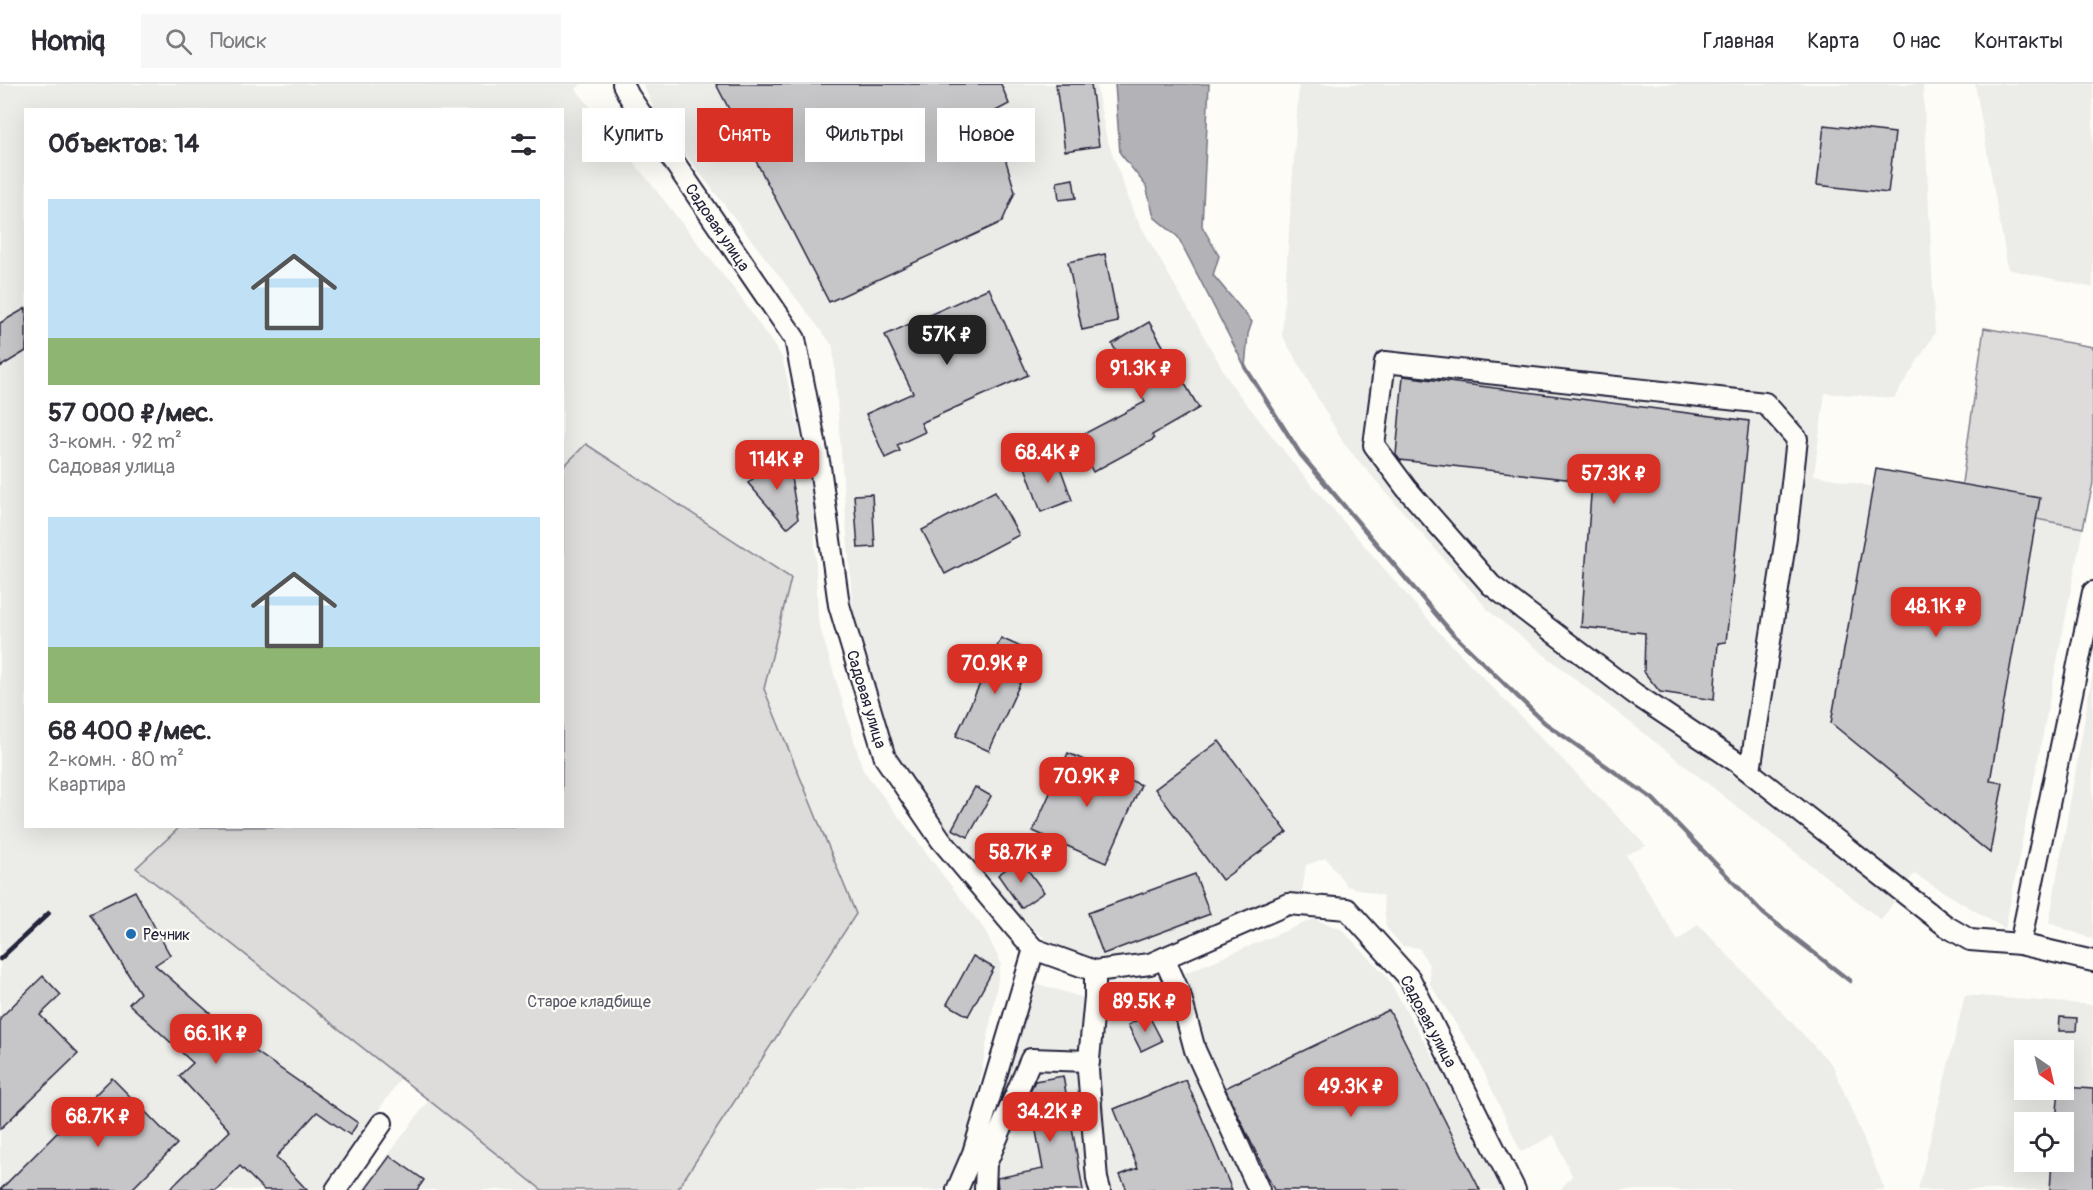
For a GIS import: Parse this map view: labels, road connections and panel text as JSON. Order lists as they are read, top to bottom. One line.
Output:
{"streets":{"street":["Садовая улица"]},"parks":["Старое кладбище"],"places":["Речник"],"north":"bottom right","page":{"header":"Homiq","search":"Поиск","nav":["Главная","Карта","О нас","Контакты"],"chip":["Купить","Снять","Фильтры","Новое"],"heading":"Объектов: 14","list":[{"name":"57 000 ₽/мес.","note":"3-комн. · 92 m² · Садовая улица"},{"name":"68 400 ₽/мес.","note":"2-комн. · 80 m² · Квартира"}],"price":["57K ₽","91.3K ₽","68.4K ₽","114K ₽","57.3K ₽","48.1K ₽","70.9K ₽","70.9K ₽","58.7K ₽","89.5K ₽","66.1K ₽","49.3K ₽","34.2K ₽","68.7K ₽"]}}
